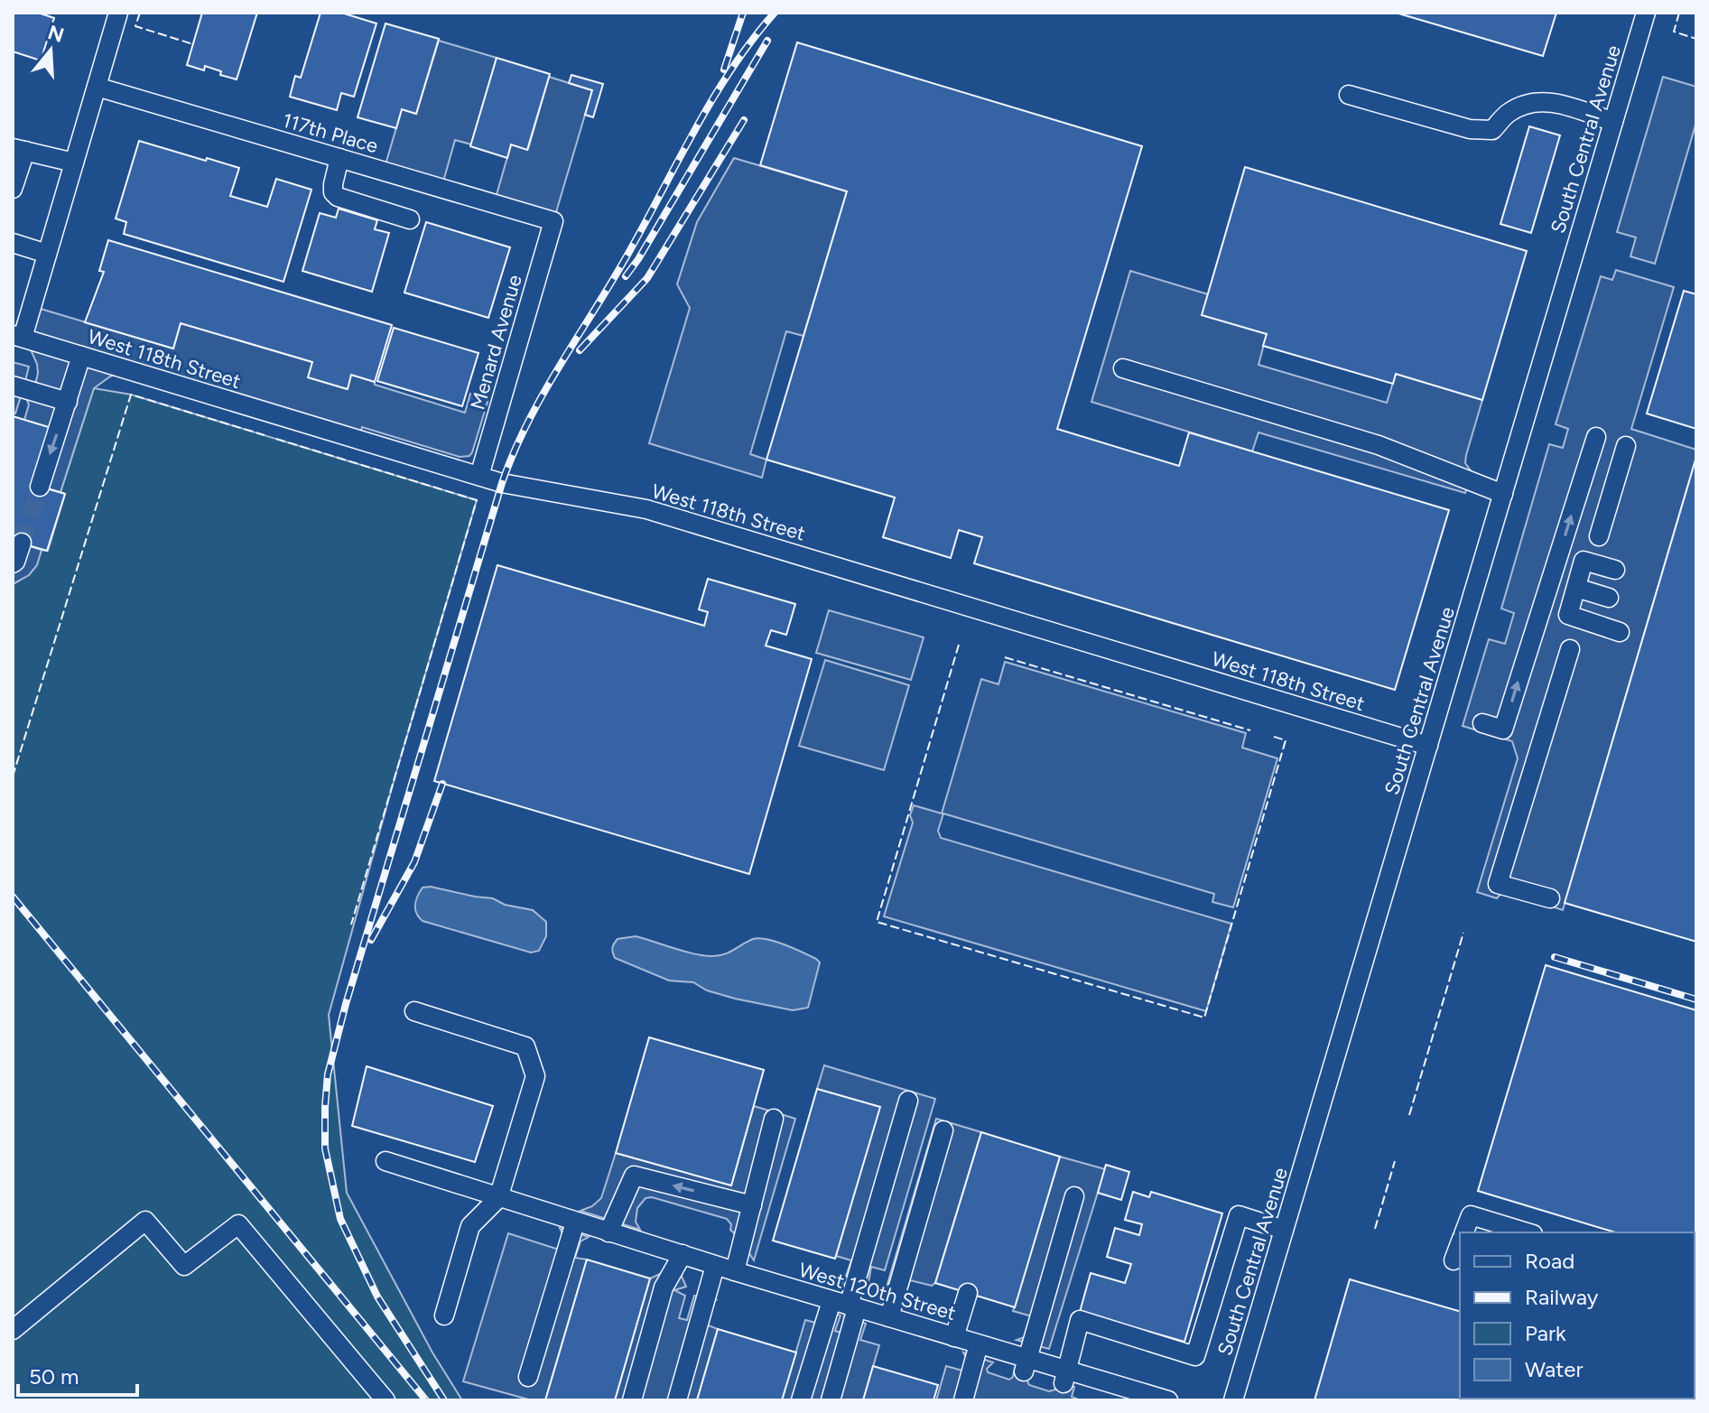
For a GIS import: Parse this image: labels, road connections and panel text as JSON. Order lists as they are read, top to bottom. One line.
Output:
{"streets":{"street":["117th Place","South Central Avenue","Menard Avenue","West 118th Street","West 120th Street"]},"crossings":[["117th Place","Menard Avenue"],["South Central Avenue","West 118th Street"],["Menard Avenue","West 118th Street"]],"legend":["Road","Railway","Park","Water"],"scale_bar":"50 m","north":"top"}
